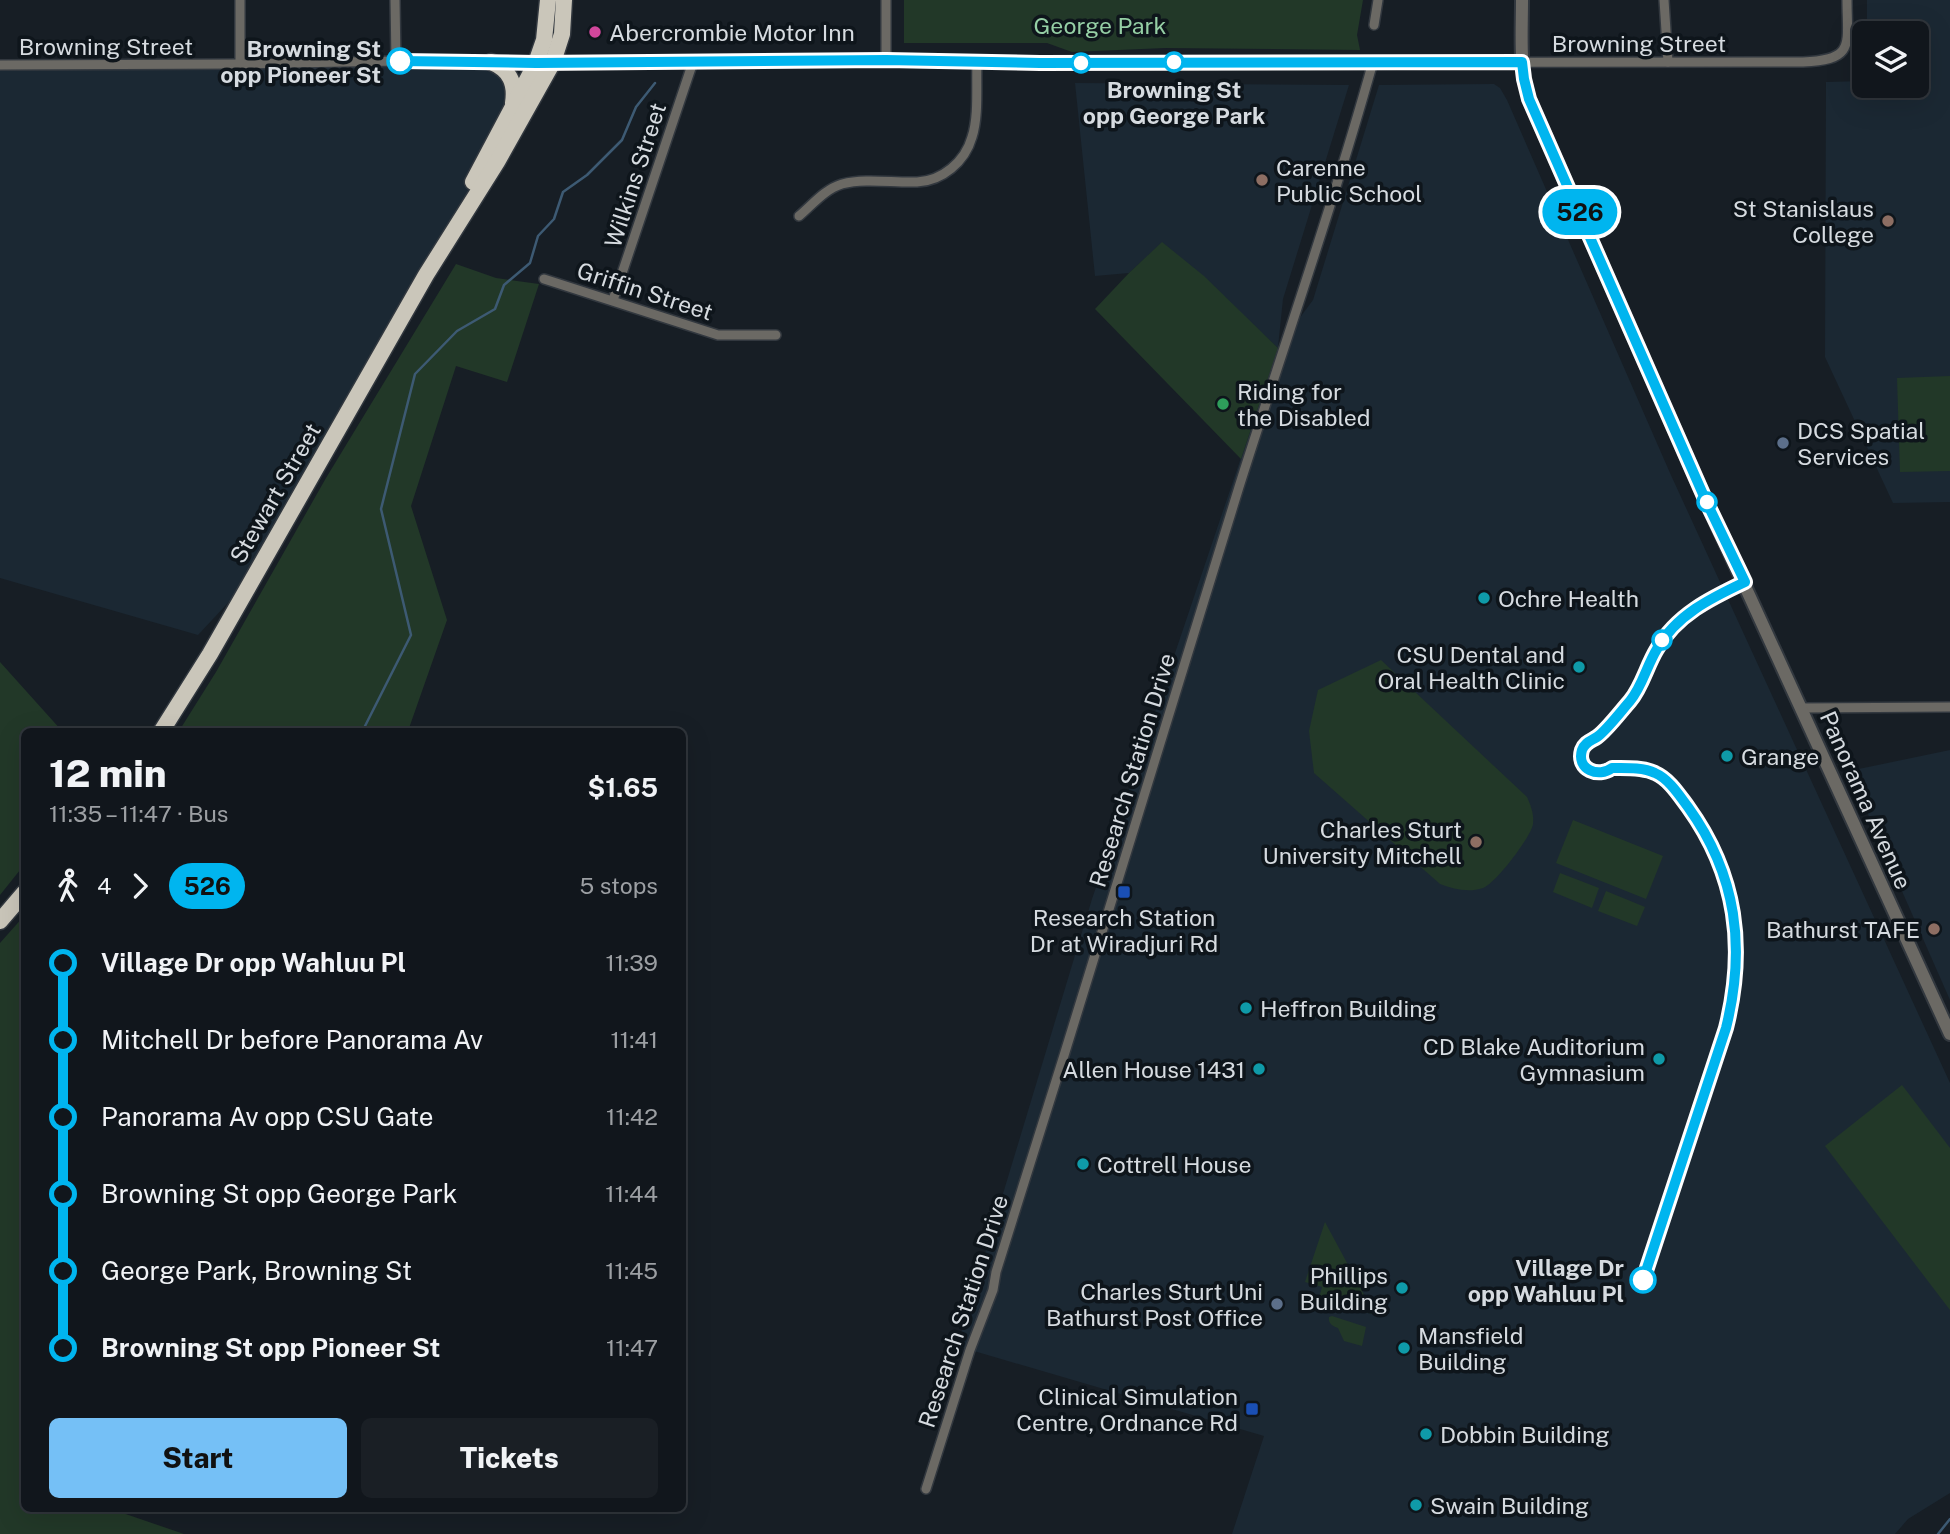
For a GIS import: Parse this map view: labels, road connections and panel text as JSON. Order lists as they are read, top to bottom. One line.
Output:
{"streets":{"highway":["Stewart Street"],"street":["Browning Street","Wilkins Street","Griffin Street","Research Station Drive","Panorama Avenue"]},"crossings":[["Browning Street","Wilkins Street"],["Browning Street","Stewart Street"],["Browning Street","Research Station Drive"],["Browning Street","Panorama Avenue"],["Wilkins Street","Griffin Street"]],"parks":["George Park"],"places":{"other":["Abercrombie Motor Inn","Browning St opp Pioneer St","Browning St opp George Park","Carenne Public School","St Stanislaus College","Riding for the Disabled","DCS Spatial Services","Ochre Health","CSU Dental and Oral Health Clinic","Grange","Charles Sturt University Mitchell","Bathurst TAFE","Heffron Building","CD Blake Auditorium Gymnasium","Allen House 1431","Cottrell House","Village Dr opp Wahluu Pl","Phillips Building","Charles Sturt Uni Bathurst Post Office","Mansfield Building","Dobbin Building","Swain Building"],"transit":["Research Station Dr at Wiradjuri Rd","Clinical Simulation Centre, Ordnance Rd"]},"lines":["bus line 526"],"page":{"on_map":"526","heading":["12 min","11:35 – 11:47 · Bus","$1.65"],"legs":["4","526","5 stops"],"list":[{"name":"Village Dr opp Wahluu Pl","value":"11:39"},{"name":"Mitchell Dr before Panorama Av","value":"11:41"},{"name":"Panorama Av opp CSU Gate","value":"11:42"},{"name":"Browning St opp George Park","value":"11:44"},{"name":"George Park, Browning St","value":"11:45"},{"name":"Browning St opp Pioneer St","value":"11:47"}],"buttons":["Start","Tickets"]}}
